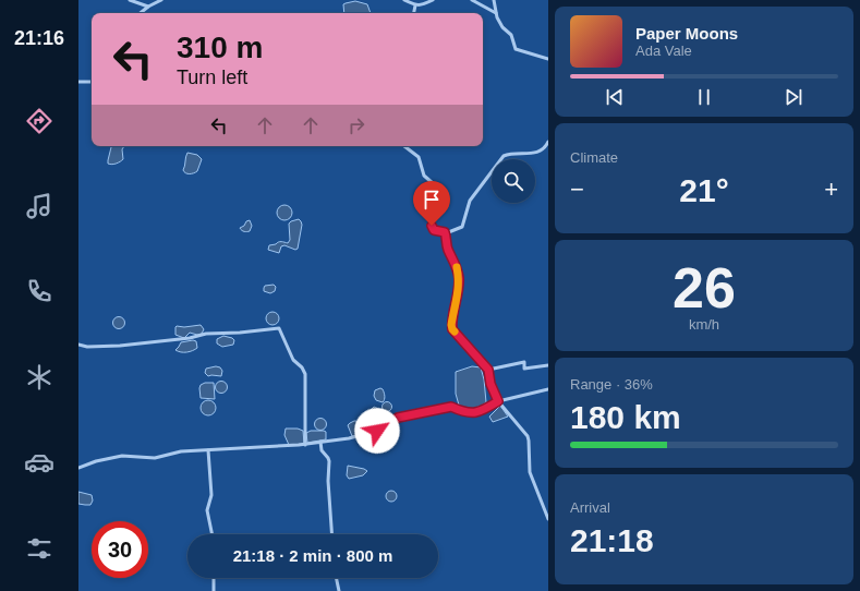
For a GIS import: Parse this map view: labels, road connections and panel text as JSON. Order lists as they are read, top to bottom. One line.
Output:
{"page":{"tabs":"21:16","turn":["310 m","Turn left"],"song":["Paper Moons","Ada Vale"],"tile":["Climate",["26","km/h"],["Range · 36%","180 km"],["Arrival","21:18"]],"heat":["−","21°","+"],"limit":"30","trip":"21:18 · 2 min · 800 m"}}
